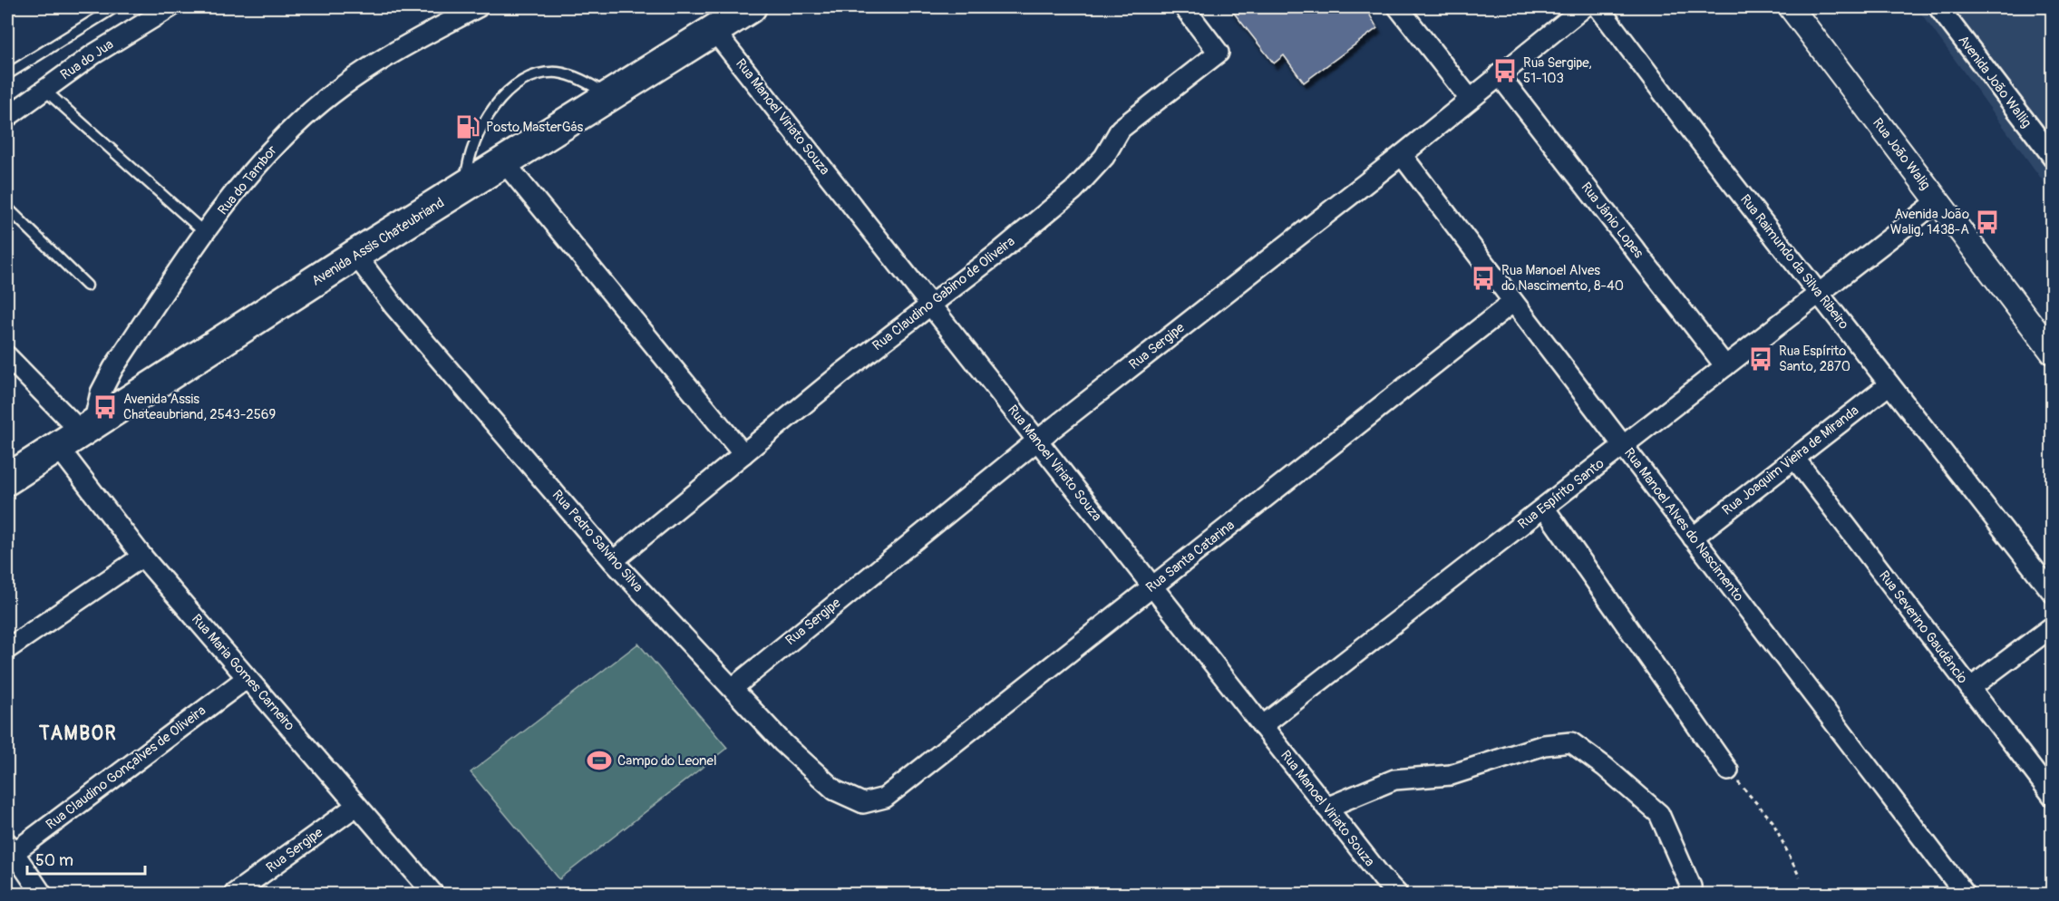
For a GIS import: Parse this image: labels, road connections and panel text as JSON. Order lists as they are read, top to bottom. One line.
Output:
{"streets":{"main road":["Avenida Assis Chateubriand"],"street":["Rua do Jua","Avenida João Wallig","Rua Manoel Viriato Souza","Rua João Walig","Rua do Tambor","Rua Jânio Lopes","Rua Raimundo da Silva Ribeiro","Rua Claudino Gabino de Oliveira","Rua Sergipe","Rua Joaquim Vieira de Miranda","Rua Espírito Santo","Rua Manoel Alves do Nascimento","Rua Pedro Salvino Silva","Rua Santa Catarina","Rua Severino Gaudêncio","Rua Maria Gomes Carneiro","Rua Claudino Gonçalves de Oliveira"]},"crossings":[["Rua Manoel Viriato Souza","Avenida Assis Chateubriand"],["Rua Manoel Viriato Souza","Rua Claudino Gabino de Oliveira"],["Rua Manoel Viriato Souza","Rua Sergipe"],["Rua Manoel Viriato Souza","Rua Espírito Santo"],["Rua Manoel Viriato Souza","Rua Santa Catarina"],["Rua João Walig","Rua Espírito Santo"],["Rua do Tambor","Avenida Assis Chateubriand"],["Rua do Tambor","Rua Maria Gomes Carneiro"],["Rua Jânio Lopes","Rua Sergipe"],["Rua Jânio Lopes","Rua Espírito Santo"],["Avenida Assis Chateubriand","Rua Pedro Salvino Silva"],["Avenida Assis Chateubriand","Rua Maria Gomes Carneiro"],["Rua Raimundo da Silva Ribeiro","Rua Joaquim Vieira de Miranda"],["Rua Raimundo da Silva Ribeiro","Rua Espírito Santo"],["Rua Claudino Gabino de Oliveira","Rua Pedro Salvino Silva"],["Rua Sergipe","Rua Manoel Alves do Nascimento"],["Rua Sergipe","Rua Pedro Salvino Silva"],["Rua Sergipe","Rua Maria Gomes Carneiro"],["Rua Joaquim Vieira de Miranda","Rua Manoel Alves do Nascimento"],["Rua Joaquim Vieira de Miranda","Rua Severino Gaudêncio"],["Rua Espírito Santo","Rua Manoel Alves do Nascimento"],["Rua Manoel Alves do Nascimento","Rua Santa Catarina"],["Rua Pedro Salvino Silva","Rua Santa Catarina"],["Rua Maria Gomes Carneiro","Rua Claudino Gonçalves de Oliveira"]],"districts":["TAMBOR"],"places":{"bus stop":["Rua Sergipe, 51-103","Avenida João Walig, 1438-A","Rua Manoel Alves do Nascimento, 8-40","Rua Espírito Santo, 2870","Avenida Assis Chateaubriand, 2543-2569"],"fuel station":["Posto MasterGás"],"sports":["Campo do Leonel"]},"scale_bar":"50 m"}
